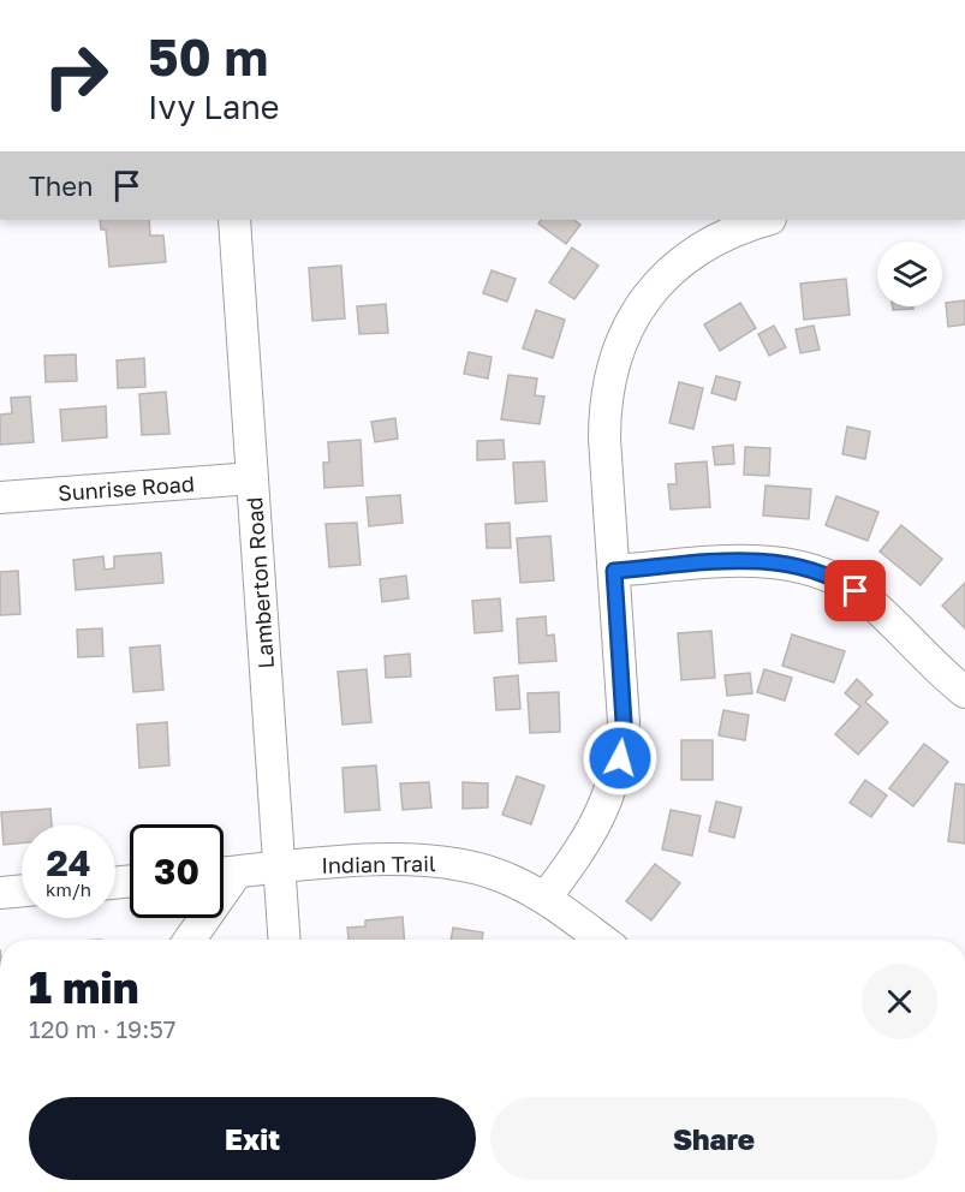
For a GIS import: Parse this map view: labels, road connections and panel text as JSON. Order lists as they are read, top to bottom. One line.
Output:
{"streets":{"street":["Sunrise Road","Lamberton Road","Indian Trail"]},"crossings":[["Sunrise Road","Lamberton Road"],["Lamberton Road","Indian Trail"]],"page":{"turn":["50 m","Ivy Lane"],"then":"Then","speed":"24 km/h","limit":"30","heading":["1 min","120 m · 19:57"],"buttons":["Exit","Share"]}}
